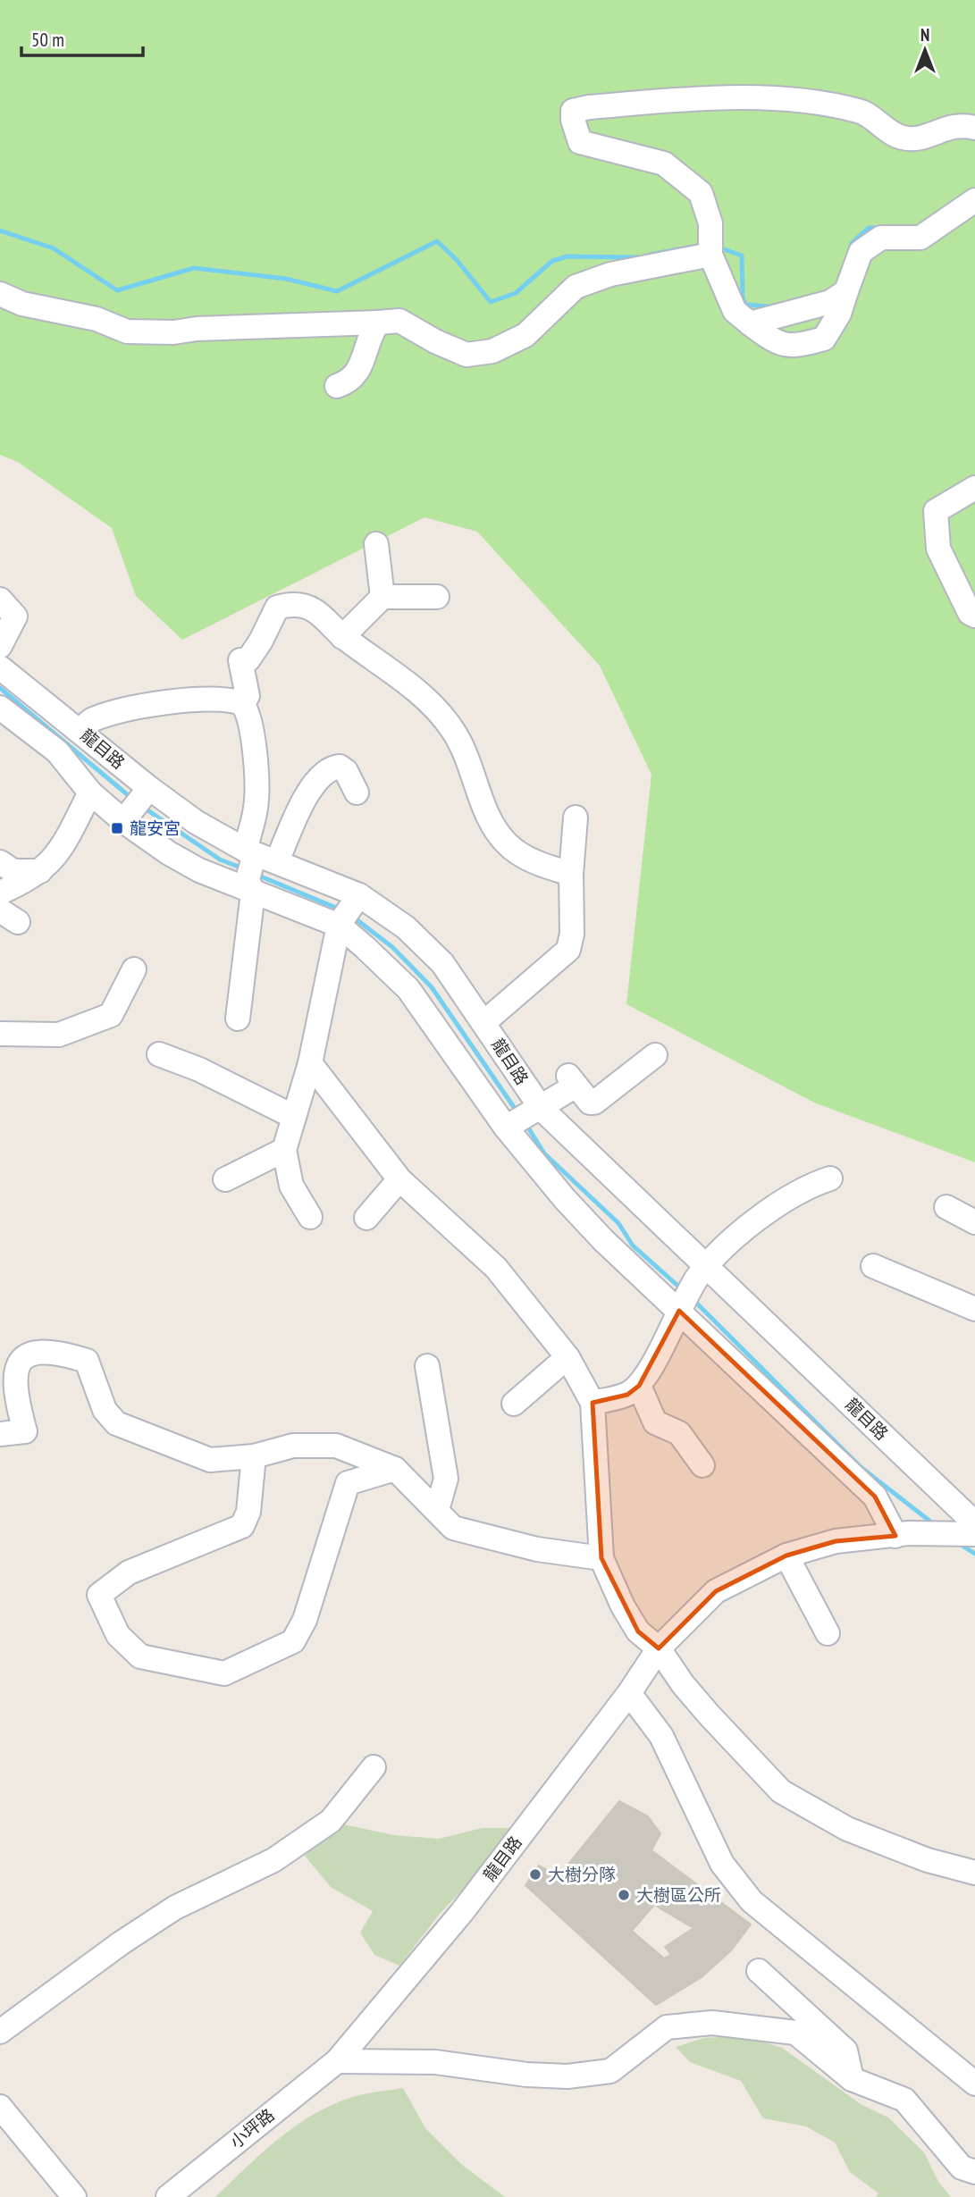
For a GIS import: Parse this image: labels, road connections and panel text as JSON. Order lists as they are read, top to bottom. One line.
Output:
{"streets":{"street":["龍目路","小坪路"]},"crossings":[["龍目路","小坪路"]],"places":{"transit":["龍安宮"],"other":["大樹分隊","大樹區公所"]},"scale_bar":"50 m","north":"top"}
